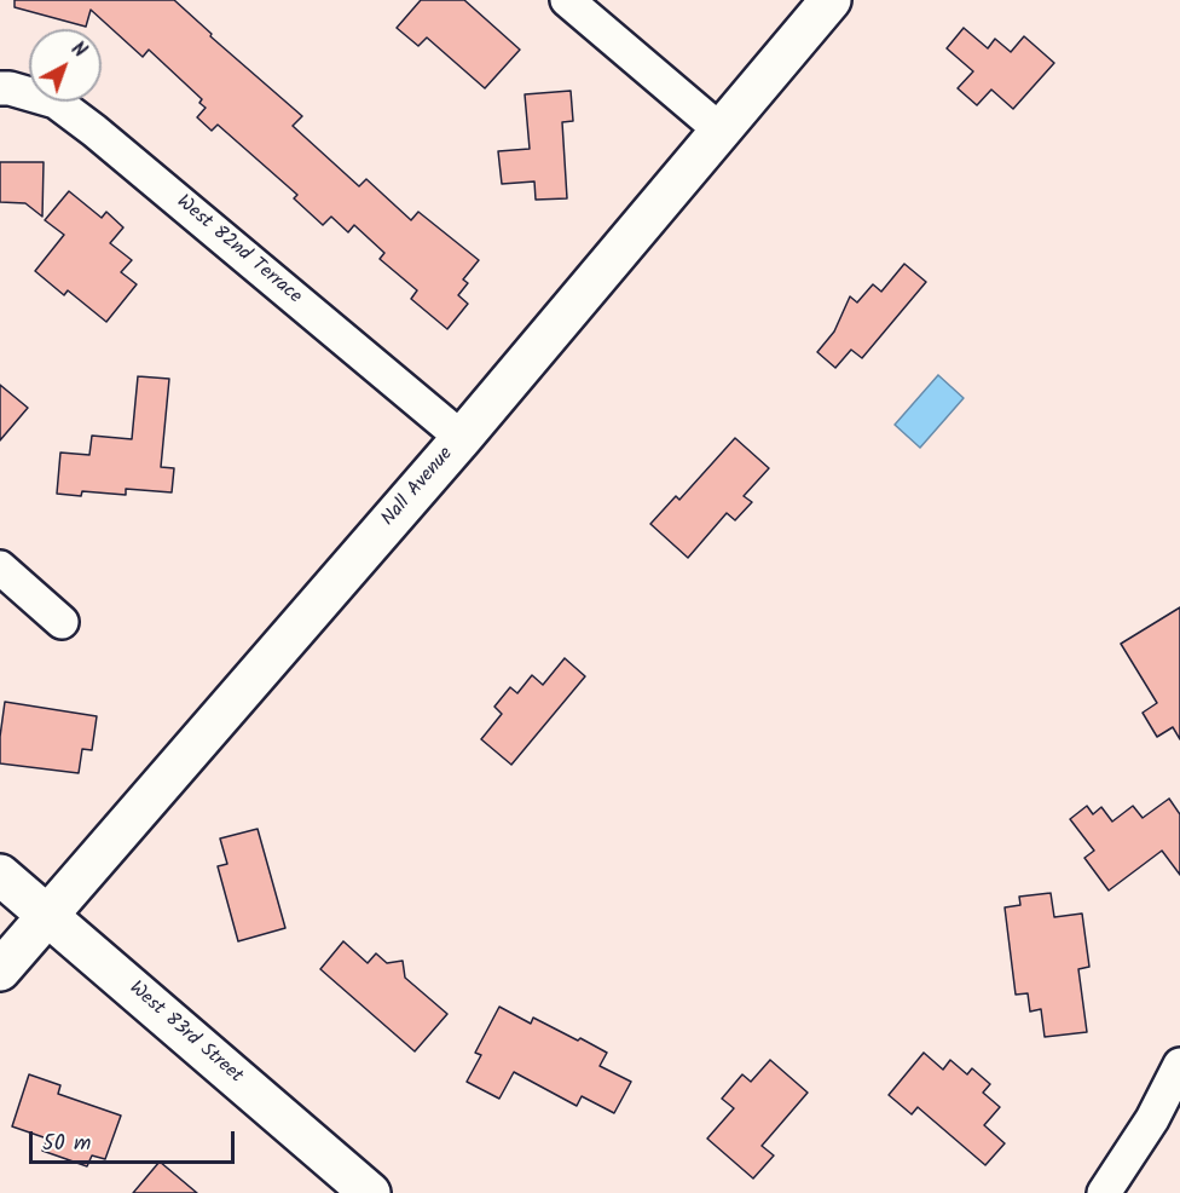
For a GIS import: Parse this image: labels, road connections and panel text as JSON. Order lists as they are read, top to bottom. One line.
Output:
{"streets":{"main road":["Nall Avenue","West 83rd Street"],"street":["West 82nd Terrace"]},"crossings":[["West 82nd Terrace","Nall Avenue"],["Nall Avenue","West 83rd Street"]],"scale_bar":"50 m","north":"top right"}
